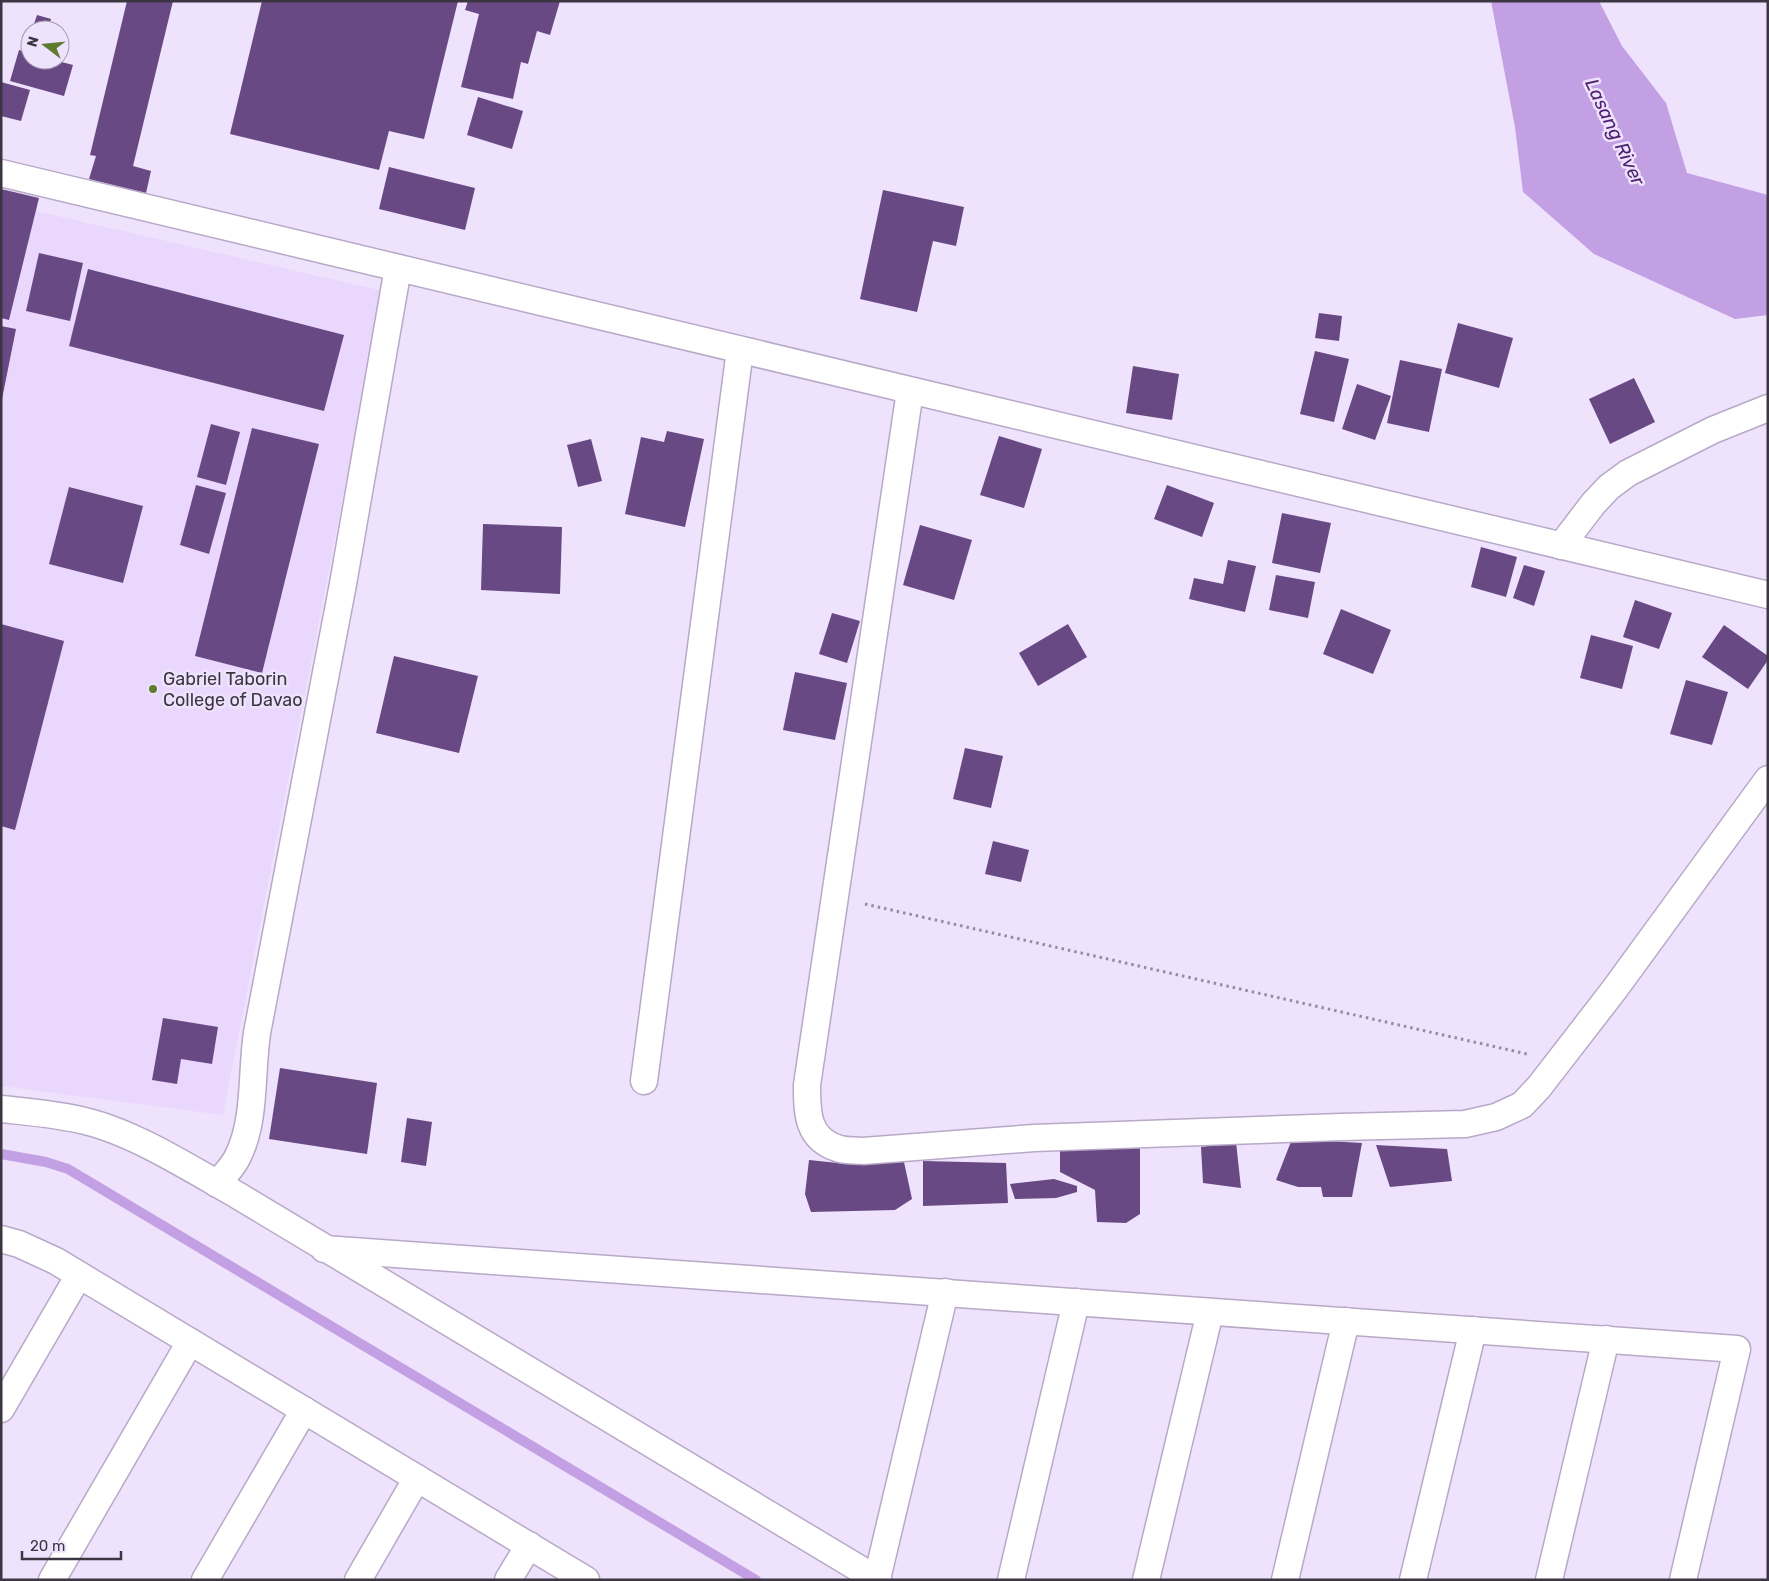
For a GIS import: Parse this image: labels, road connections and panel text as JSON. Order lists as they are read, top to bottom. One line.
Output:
{"water":["Lasang River"],"places":["Gabriel Taborin College of Davao"],"scale_bar":"20 m","north":"left"}
